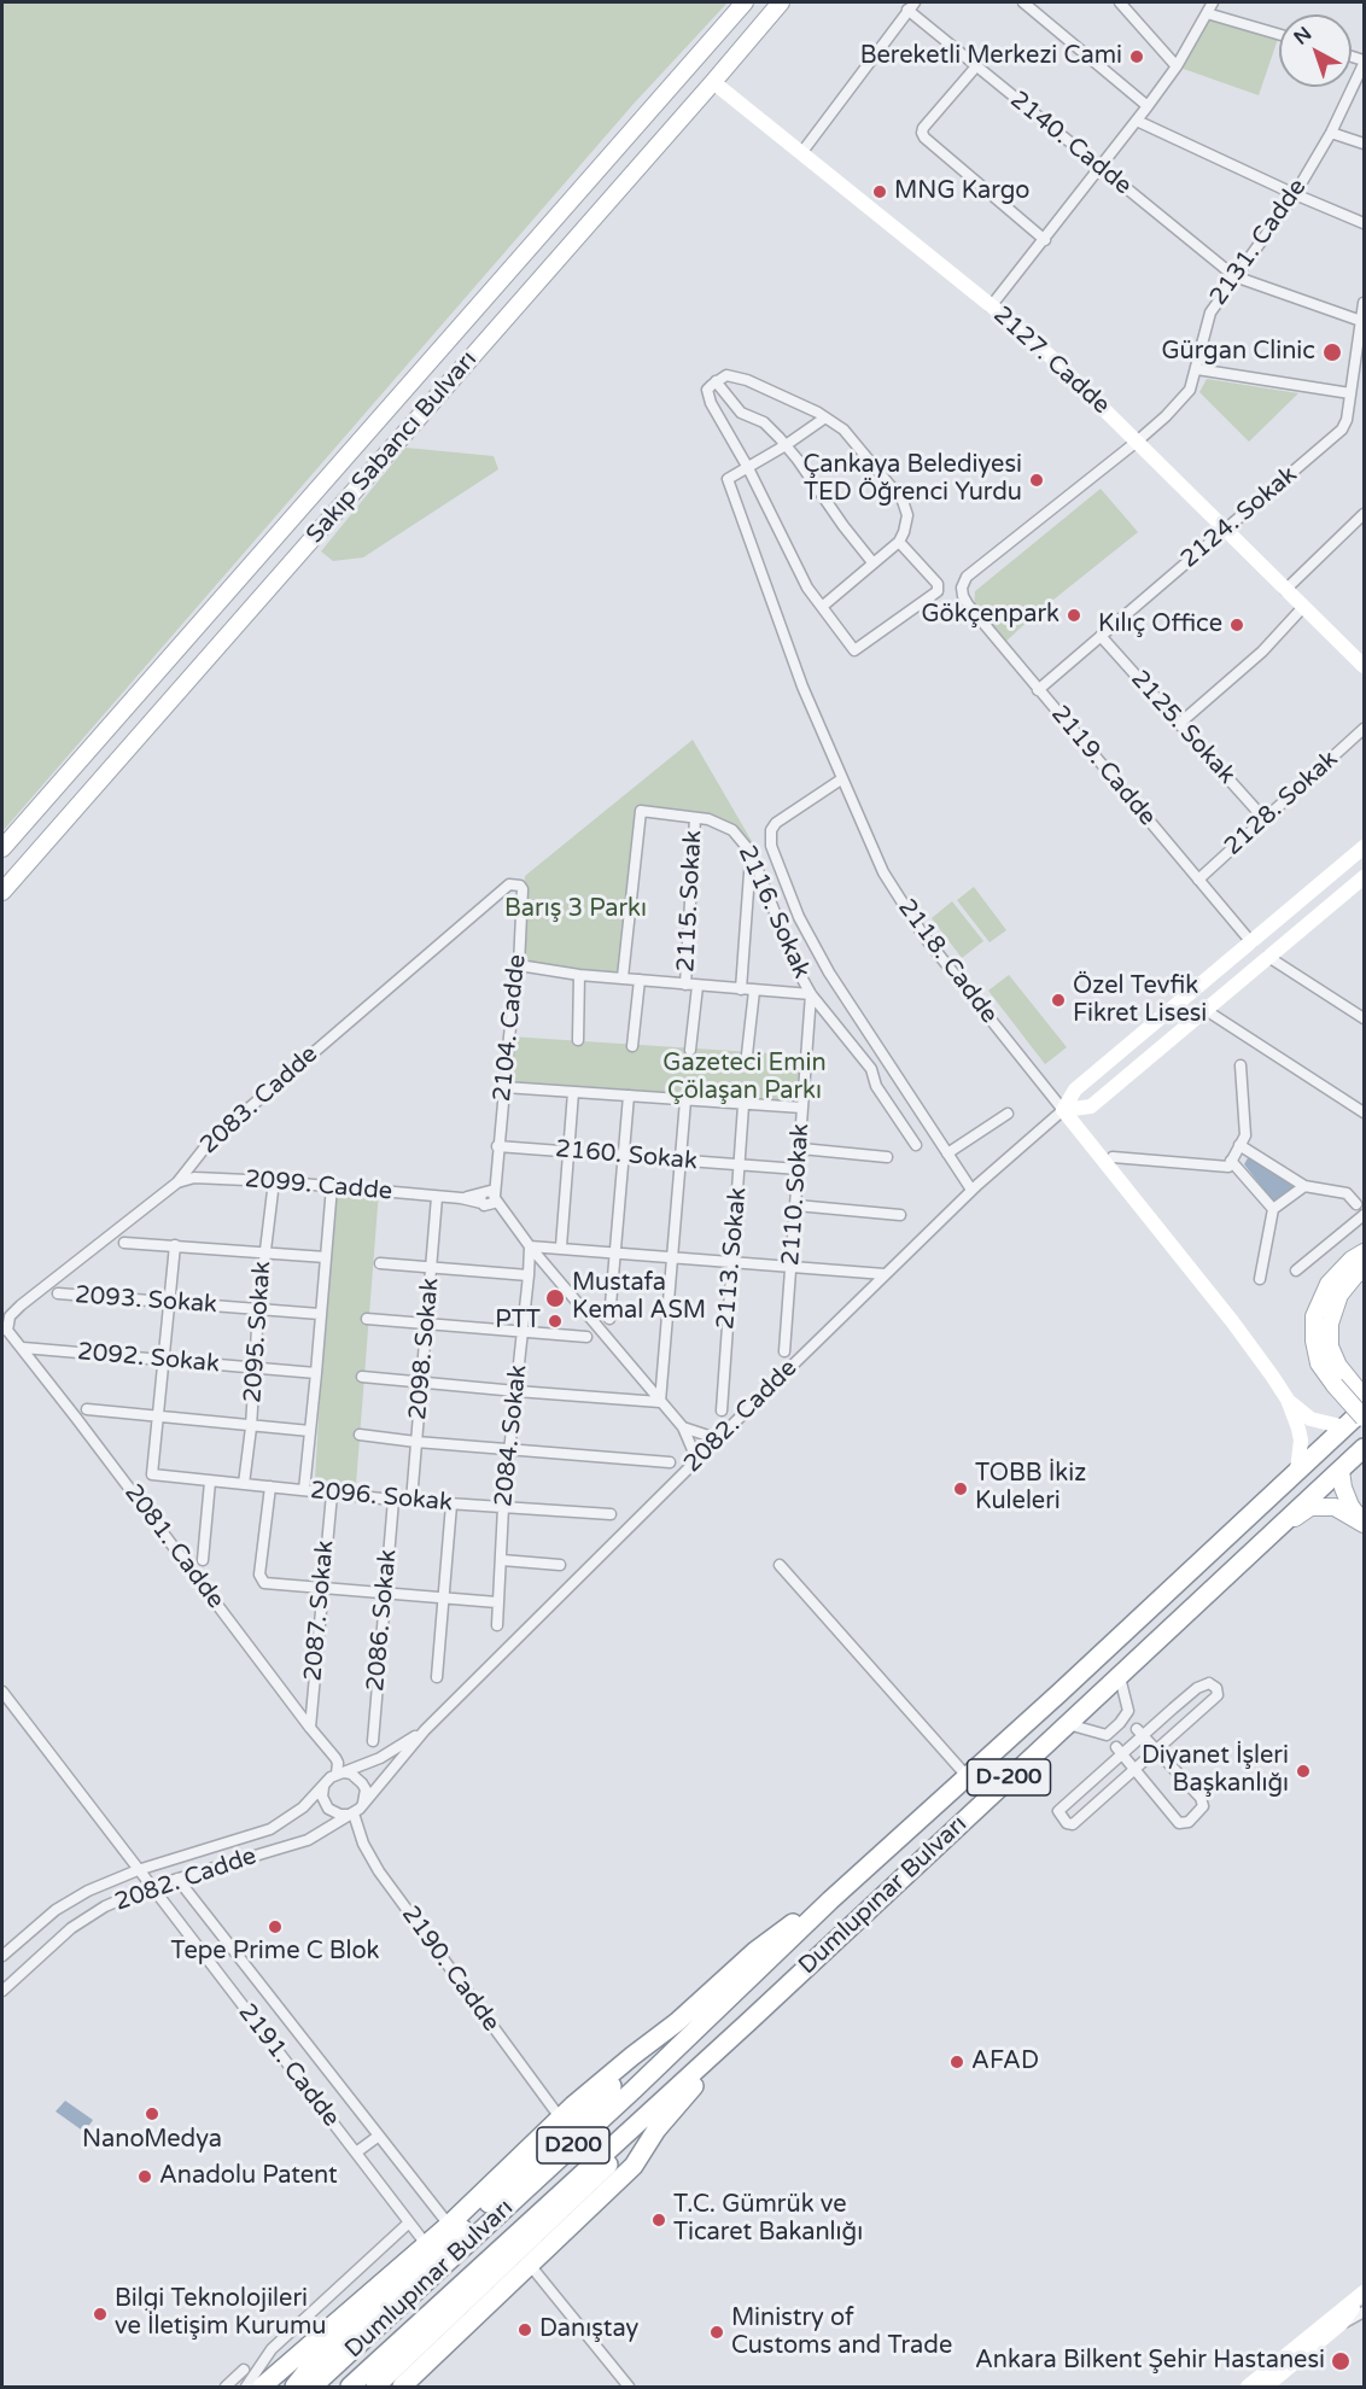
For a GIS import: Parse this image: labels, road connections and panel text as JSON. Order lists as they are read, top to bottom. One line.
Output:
{"streets":{"highway":["D-200","Dumlupınar Bulvarı","D200"],"main road":["Sakıp Sabancı Bulvarı"],"street":["2140. Cadde","2131. Cadde","2127. Cadde","2124. Sokak","2125. Sokak","2119. Cadde","2128. Sokak","2115. Sokak","2116. Sokak","2118. Cadde","2104. Cadde","2083. Cadde","2160. Sokak","2099. Cadde","2110. Sokak","2113. Sokak","2093. Sokak","2095. Sokak","2098. Sokak","2092. Sokak","2082. Cadde","2084. Sokak","2096. Sokak","2081. Cadde","2087. Sokak","2086. Sokak","2190. Cadde","2191. Cadde"]},"crossings":[["2140. Cadde","2131. Cadde"],["2140. Cadde","2124. Sokak"],["2131. Cadde","2127. Cadde"],["2131. Cadde","2119. Cadde"],["2127. Cadde","Sakıp Sabancı Bulvarı"],["2127. Cadde","2124. Sokak"],["2124. Sokak","2125. Sokak"],["2124. Sokak","2119. Cadde"],["2125. Sokak","2128. Sokak"],["2119. Cadde","2128. Sokak"],["2115. Sokak","2116. Sokak"],["2116. Sokak","2110. Sokak"],["2118. Cadde","2082. Cadde"],["2104. Cadde","2083. Cadde"],["2104. Cadde","2160. Sokak"],["2104. Cadde","2099. Cadde"],["2083. Cadde","2099. Cadde"],["2083. Cadde","2081. Cadde"],["2160. Sokak","2110. Sokak"],["2160. Sokak","2113. Sokak"],["2099. Cadde","2095. Sokak"],["2099. Cadde","2098. Sokak"],["2093. Sokak","2095. Sokak"],["2095. Sokak","2092. Sokak"],["2095. Sokak","2096. Sokak"],["2098. Sokak","2096. Sokak"],["2092. Sokak","2081. Cadde"],["2082. Cadde","2081. Cadde"],["2082. Cadde","2190. Cadde"],["2082. Cadde","2191. Cadde"],["2084. Sokak","2096. Sokak"],["2096. Sokak","2087. Sokak"],["2096. Sokak","2086. Sokak"],["2081. Cadde","2087. Sokak"],["2081. Cadde","2190. Cadde"],["Dumlupınar Bulvarı","2190. Cadde"],["Dumlupınar Bulvarı","2191. Cadde"]],"parks":["Barış 3 Parkı","Gazeteci Emin Çölaşan Parkı"],"places":["Bereketli Merkezi Cami","MNG Kargo","Gürgan Clinic","Çankaya Belediyesi TED Öğrenci Yurdu","Gökçenpark","Kılıç Office","Özel Tevfik Fikret Lisesi","Mustafa Kemal ASM","PTT","TOBB İkiz Kuleleri","Diyanet İşleri Başkanlığı","Tepe Prime C Blok","AFAD","NanoMedya","Anadolu Patent","T.C. Gümrük ve Ticaret Bakanlığı","Bilgi Teknolojileri ve İletişim Kurumu","Danıştay","Ministry of Customs and Trade","Ankara Bilkent Şehir Hastanesi"],"north":"top left"}
